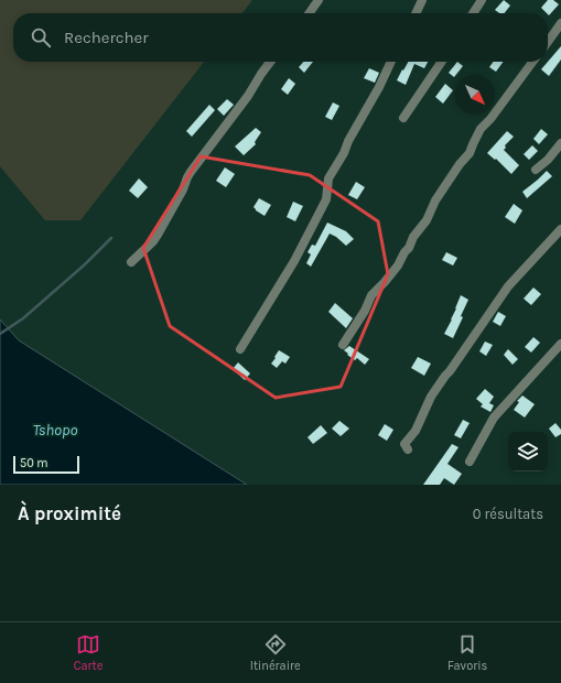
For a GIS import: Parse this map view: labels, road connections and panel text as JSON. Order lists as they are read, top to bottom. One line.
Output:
{"water":["Tshopo"],"scale_bar":"50 m","north":"bottom right","page":{"search":"Rechercher","scale":"50 m","heading":["À proximité","0 résultats"],"nav":["Carte","Itinéraire","Favoris"]}}
